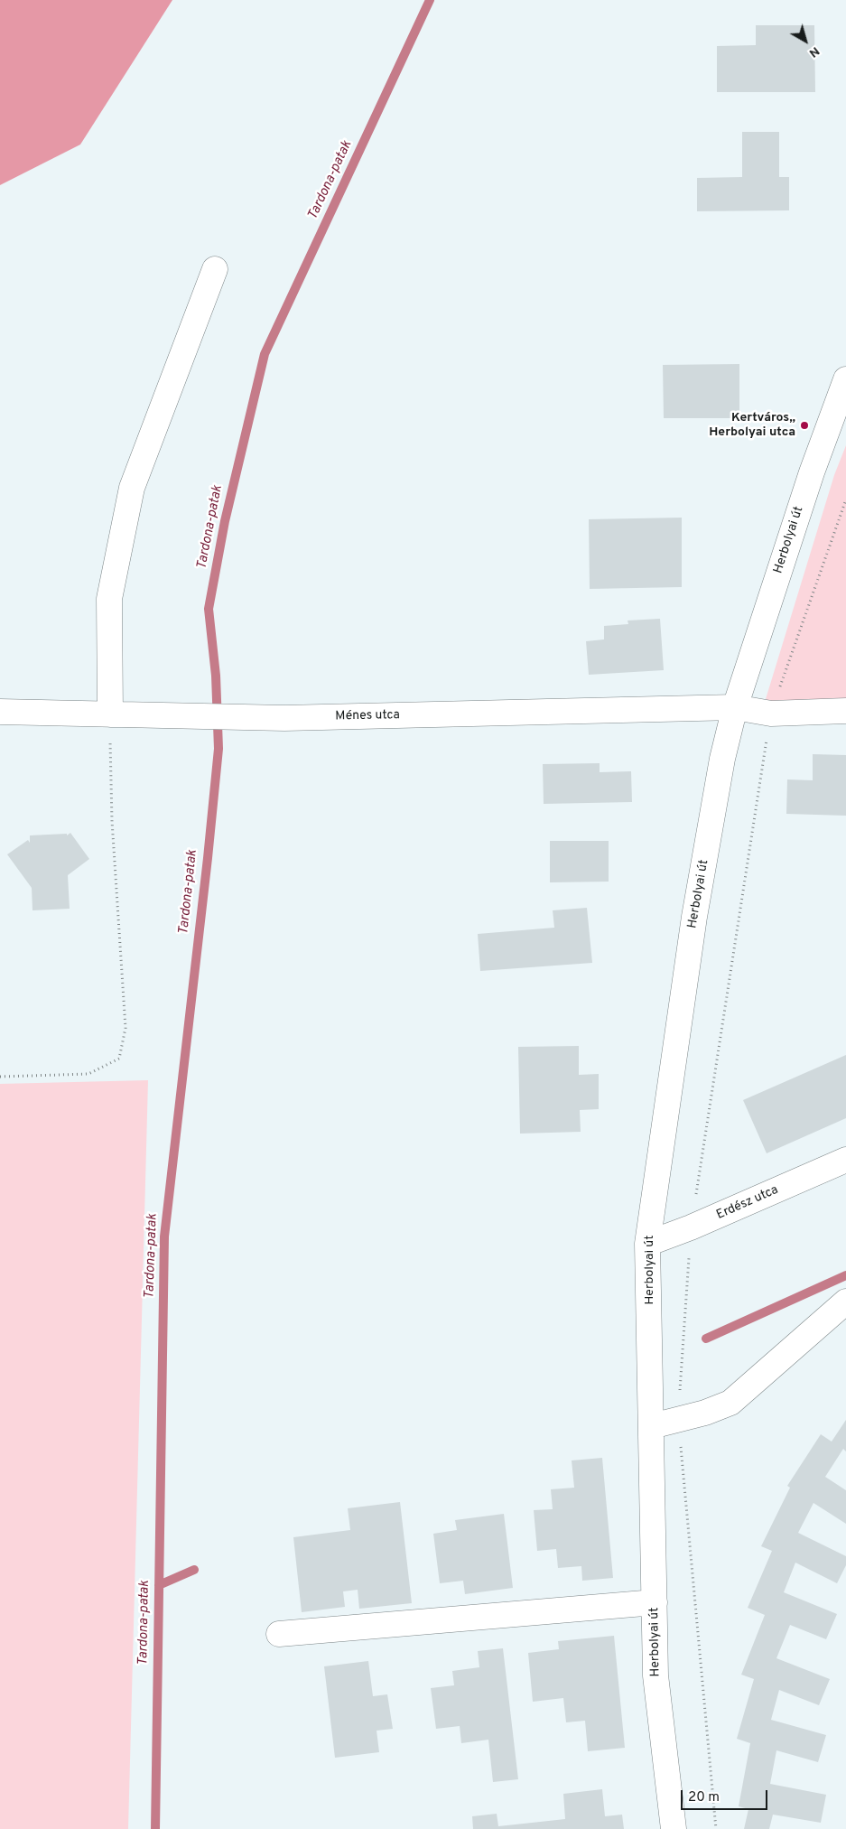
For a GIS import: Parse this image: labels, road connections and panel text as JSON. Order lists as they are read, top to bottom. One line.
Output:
{"streets":{"street":["Herbolyai út","Ménes utca","Erdész utca"]},"crossings":[["Herbolyai út","Ménes utca"],["Herbolyai út","Erdész utca"]],"water":["Tardona-patak"],"places":["Kertváros,, Herbolyai utca"],"scale_bar":"20 m","north":"bottom right"}
